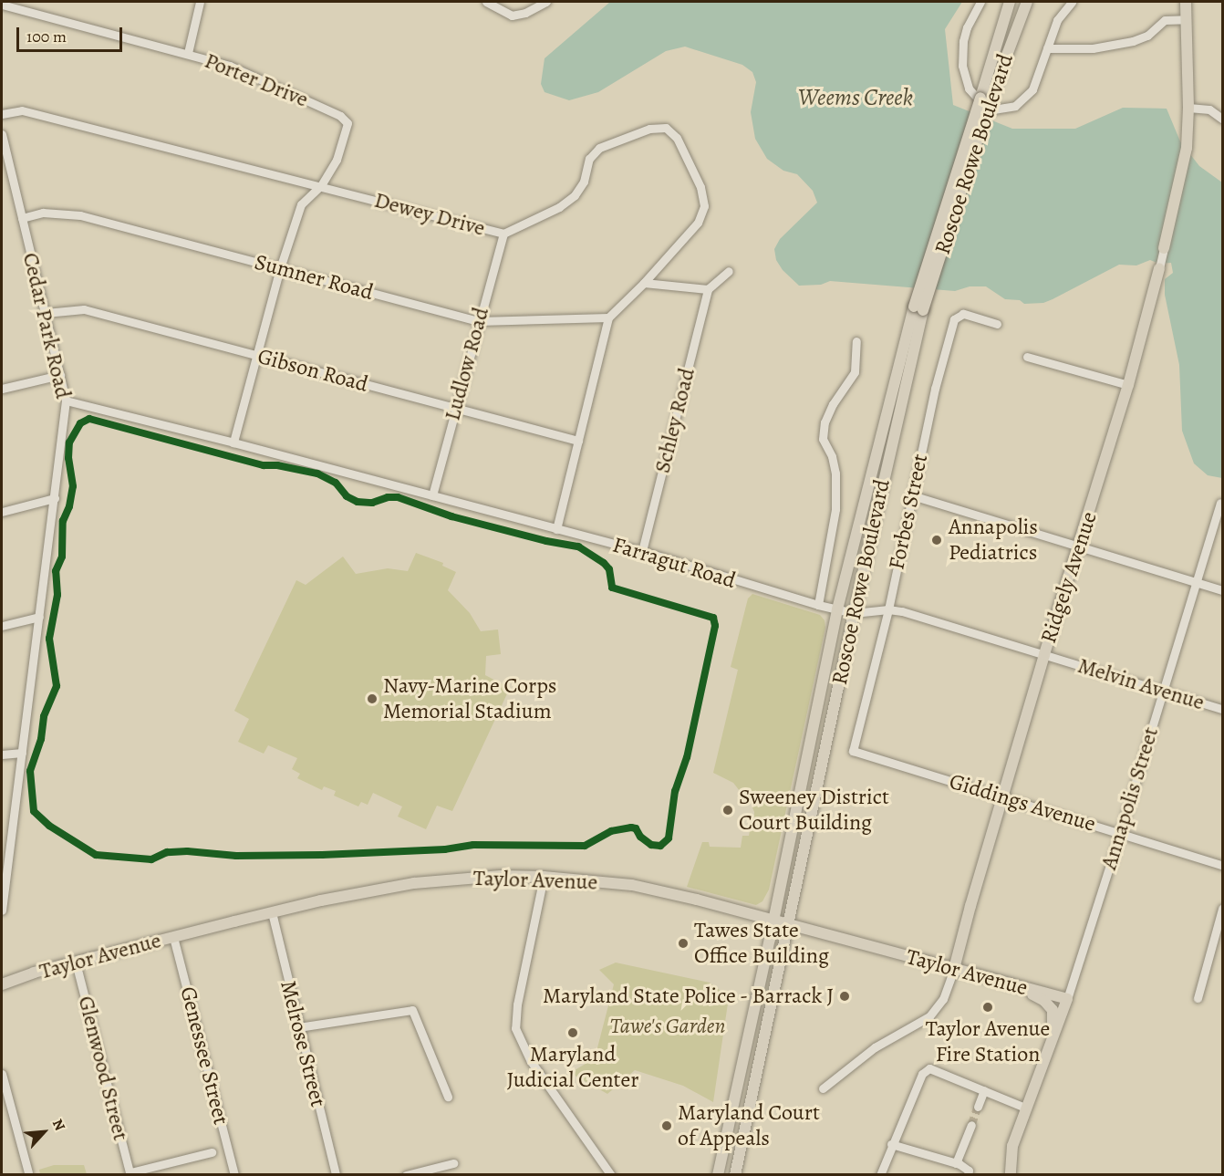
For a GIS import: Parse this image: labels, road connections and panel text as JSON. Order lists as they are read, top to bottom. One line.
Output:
{"streets":{"main road":["Roscoe Rowe Boulevard","Ridgely Avenue","Taylor Avenue"],"street":["Porter Drive","Dewey Drive","Sumner Road","Cedar Park Road","Ludlow Road","Gibson Road","Schley Road","Forbes Street","Farragut Road","Melvin Avenue","Annapolis Street","Giddings Avenue","Melrose Street","Genessee Street","Glenwood Street"]},"crossings":[["Porter Drive","Dewey Drive"],["Roscoe Rowe Boulevard","Farragut Road"],["Roscoe Rowe Boulevard","Melvin Avenue"],["Roscoe Rowe Boulevard","Taylor Avenue"],["Dewey Drive","Sumner Road"],["Dewey Drive","Ludlow Road"],["Sumner Road","Cedar Park Road"],["Sumner Road","Ludlow Road"],["Cedar Park Road","Gibson Road"],["Cedar Park Road","Farragut Road"],["Ludlow Road","Gibson Road"],["Ludlow Road","Farragut Road"],["Schley Road","Farragut Road"],["Forbes Street","Melvin Avenue"],["Forbes Street","Giddings Avenue"],["Farragut Road","Melvin Avenue"],["Ridgely Avenue","Melvin Avenue"],["Ridgely Avenue","Giddings Avenue"],["Ridgely Avenue","Taylor Avenue"],["Melvin Avenue","Annapolis Street"],["Annapolis Street","Giddings Avenue"],["Annapolis Street","Taylor Avenue"],["Taylor Avenue","Melrose Street"],["Taylor Avenue","Genessee Street"],["Taylor Avenue","Glenwood Street"]],"water":["Weems Creek"],"parks":["Tawe's Garden"],"places":["Annapolis Pediatrics","Navy-Marine Corps Memorial Stadium","Sweeney District Court Building","Tawes State Office Building","Maryland State Police - Barrack J","Taylor Avenue Fire Station","Maryland Judicial Center","Maryland Court of Appeals"],"scale_bar":"100 m","north":"top right"}
